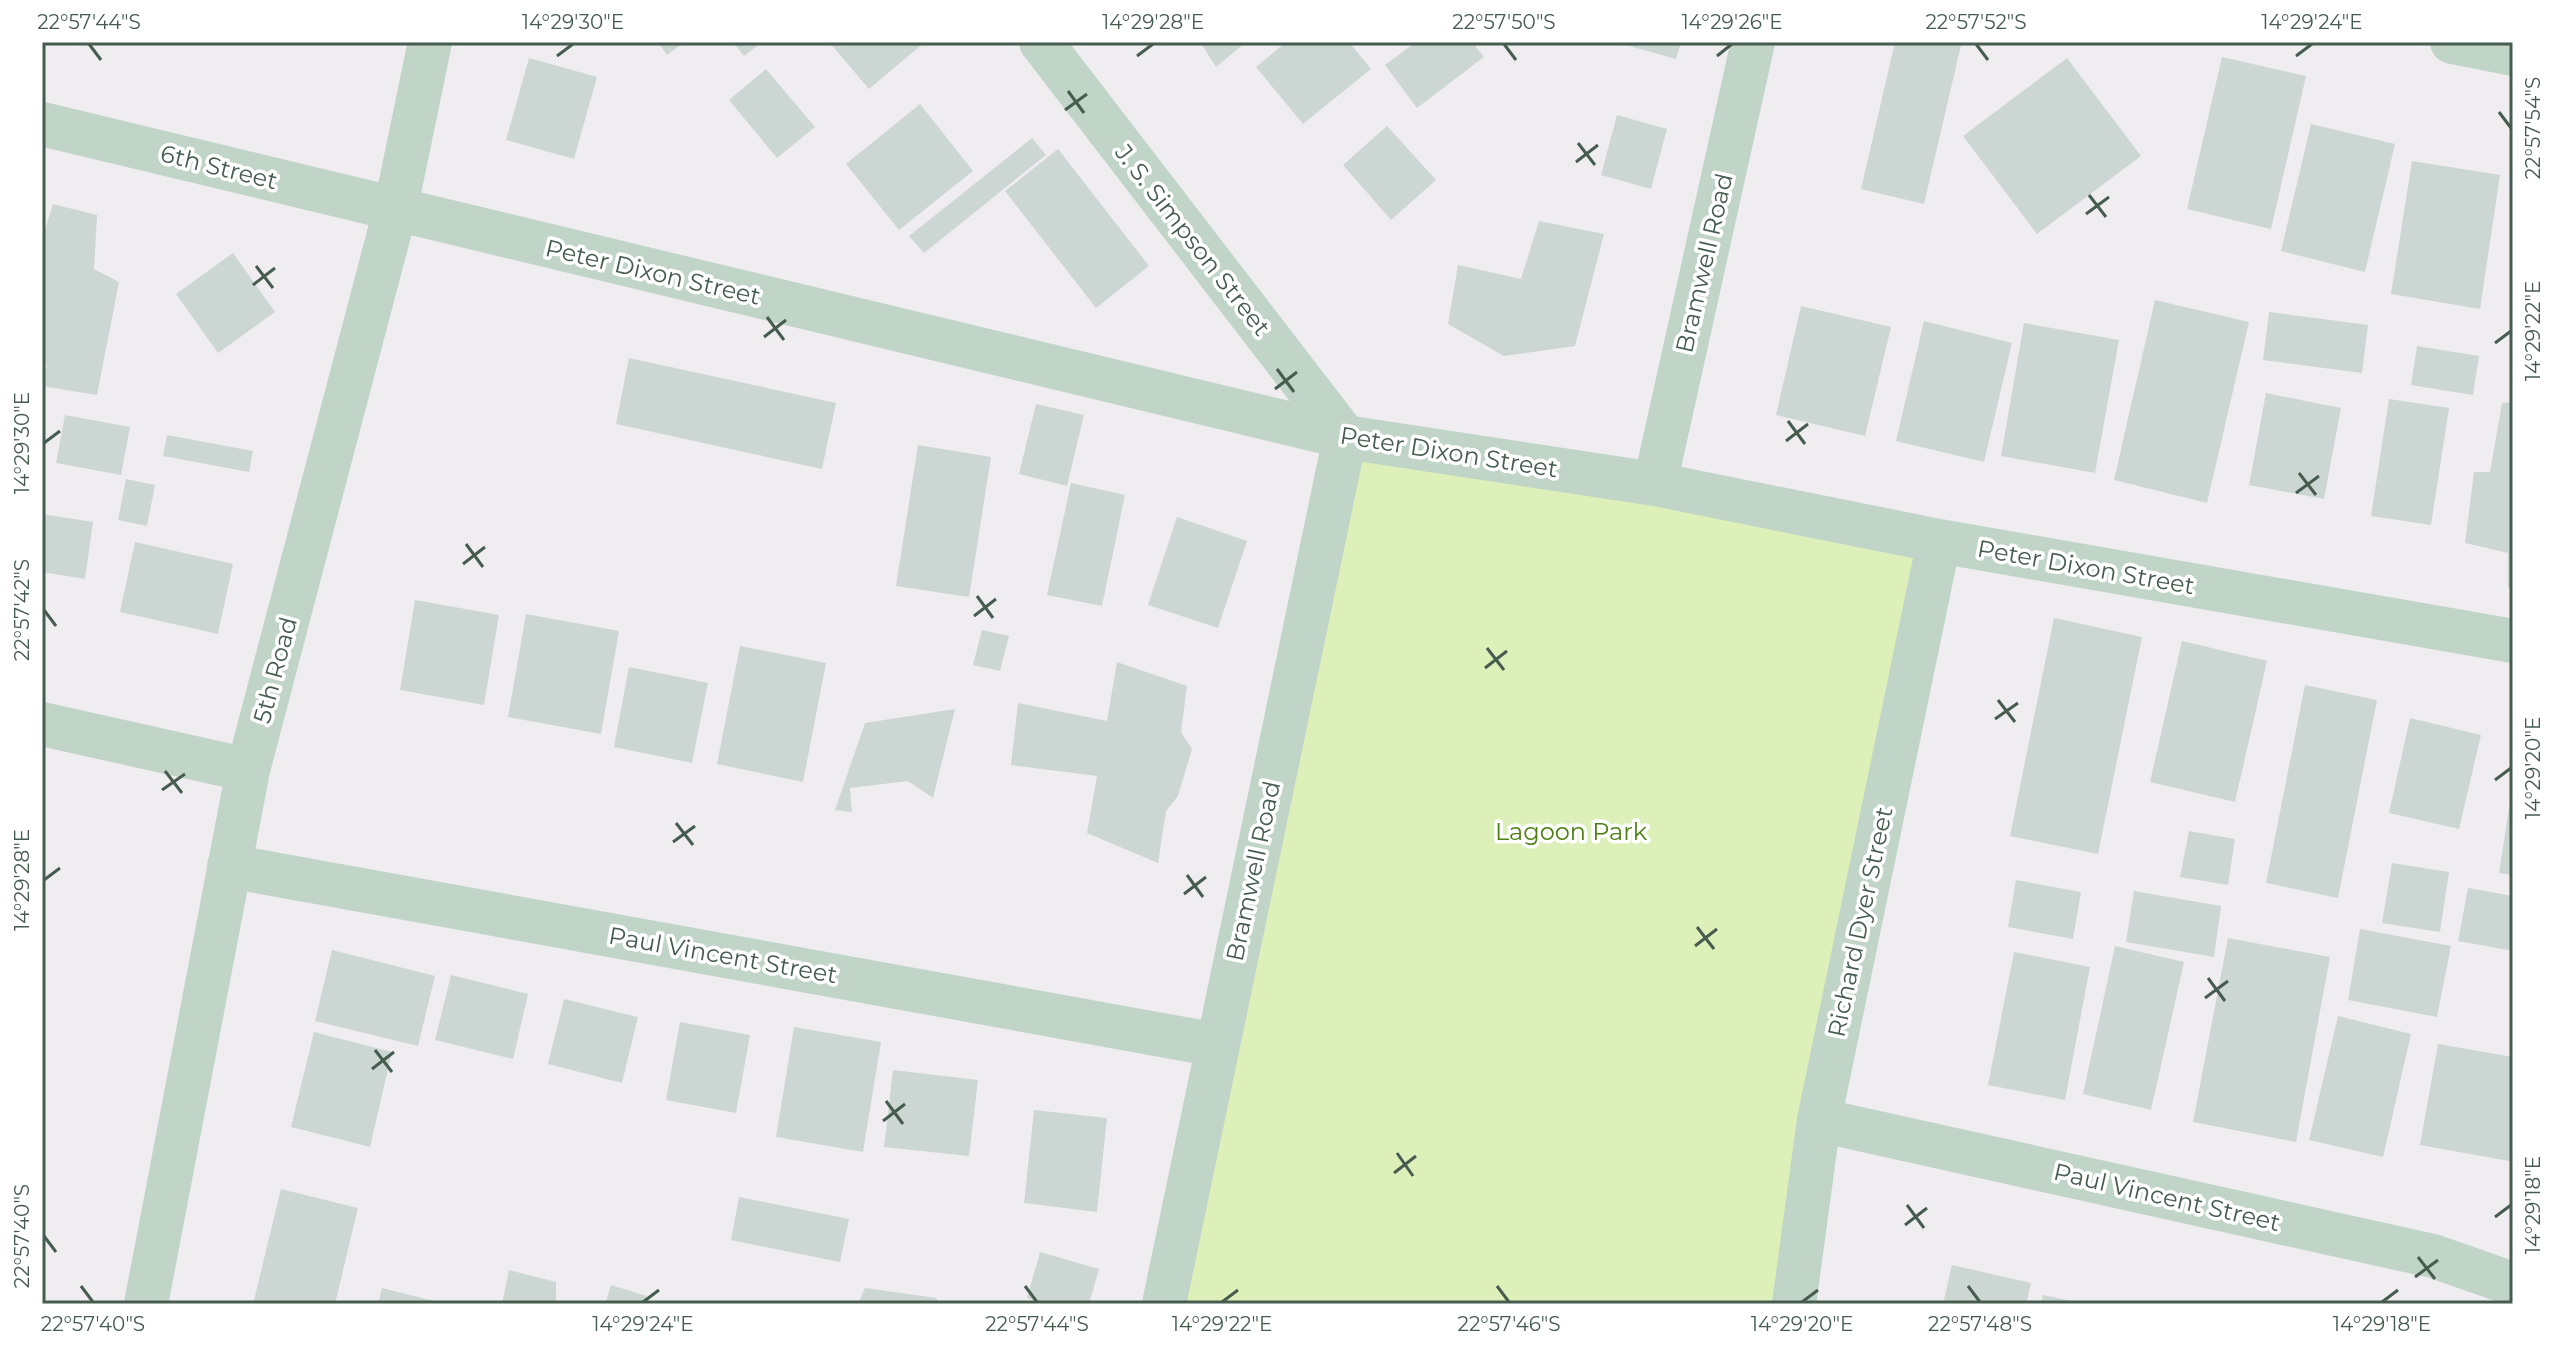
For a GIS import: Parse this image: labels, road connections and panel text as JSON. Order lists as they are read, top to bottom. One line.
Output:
{"streets":{"street":["6th Street","J. S. Simpson Street","Bramwell Road","Peter Dixon Street","5th Road","Richard Dyer Street","Paul Vincent Street"]},"crossings":[["6th Street","Peter Dixon Street"],["6th Street","5th Road"],["J. S. Simpson Street","Bramwell Road"],["J. S. Simpson Street","Peter Dixon Street"],["Bramwell Road","Peter Dixon Street"],["Bramwell Road","Paul Vincent Street"],["Peter Dixon Street","5th Road"],["Peter Dixon Street","Richard Dyer Street"],["5th Road","Paul Vincent Street"],["Richard Dyer Street","Paul Vincent Street"]],"parks":["Lagoon Park"],"coordinates":["22°57'44\"S","14°29'30\"E","14°29'28\"E","22°57'50\"S","14°29'26\"E","22°57'52\"S","14°29'24\"E","22°57'54\"S","14°29'22\"E","22°57'42\"S","14°29'20\"E","14°29'18\"E","22°57'40\"S","22°57'46\"S","22°57'48\"S"]}
